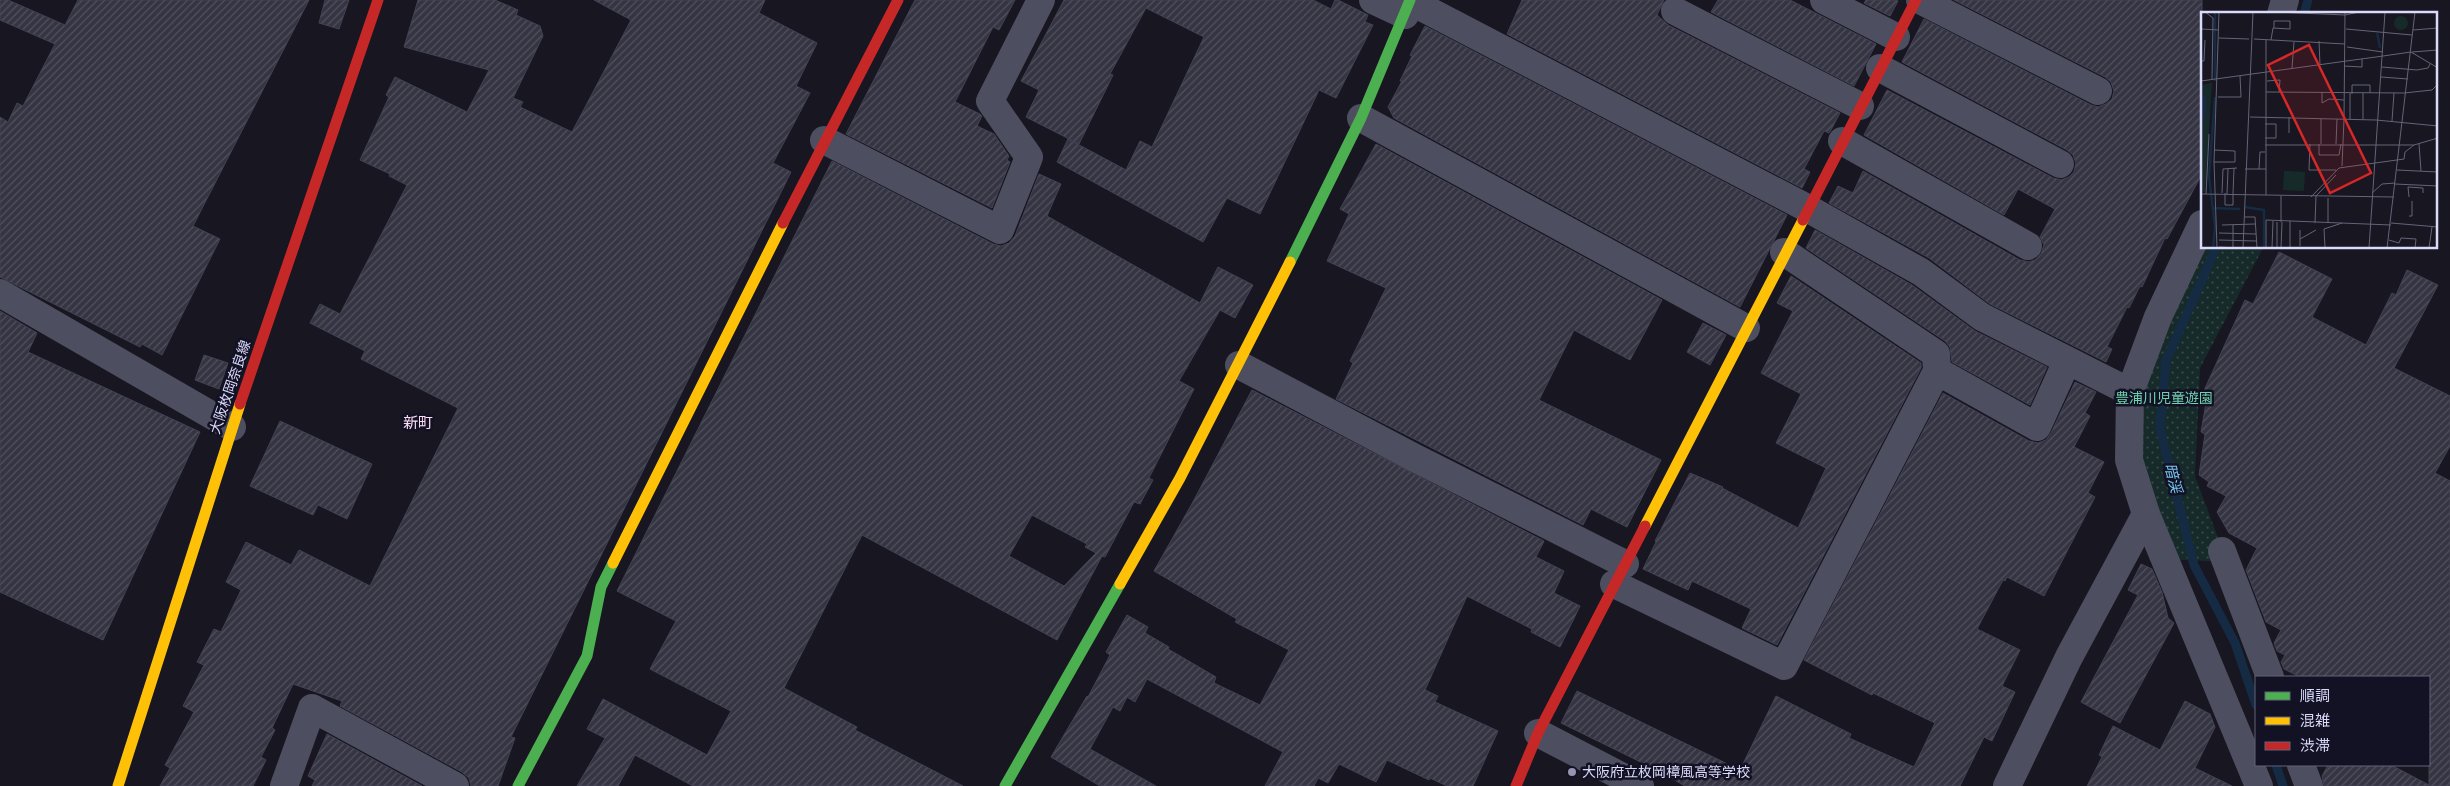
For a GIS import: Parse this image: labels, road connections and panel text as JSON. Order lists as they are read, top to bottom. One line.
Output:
{"streets":{"street":["大阪枚岡奈良線"]},"districts":["新町"],"water":["暗渓"],"parks":["豊浦川児童遊園"],"places":["大阪府立枚岡樟風高等学校"],"legend":["順調","混雑","渋滞"]}
